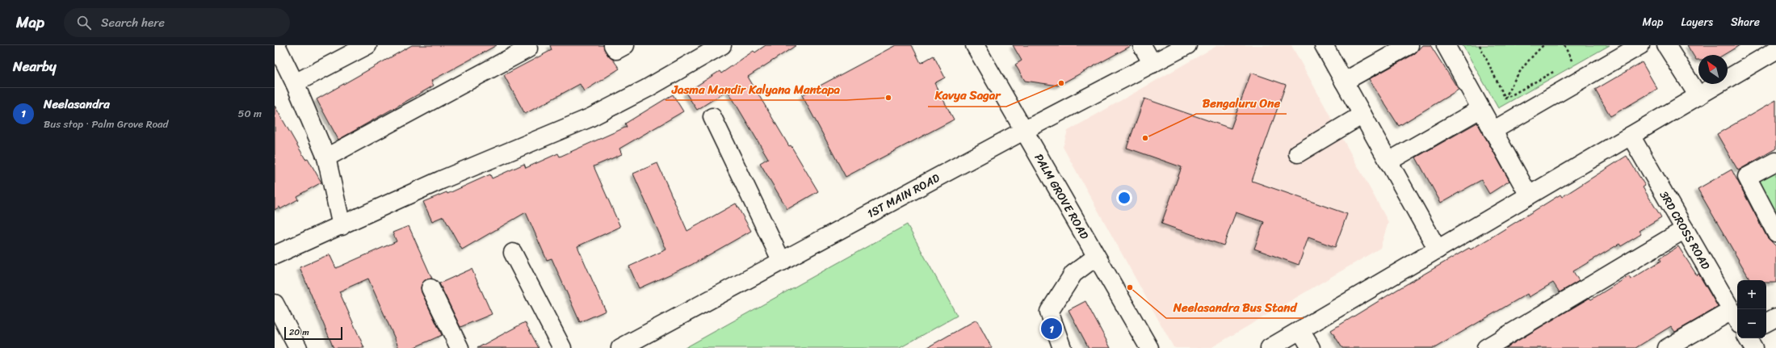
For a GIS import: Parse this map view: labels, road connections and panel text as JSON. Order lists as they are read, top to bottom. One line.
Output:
{"streets":{"street":["1ST MAIN ROAD","PALM GROVE ROAD","3RD CROSS ROAD"]},"crossings":[["1ST MAIN ROAD","PALM GROVE ROAD"]],"places":["Kavya Sagar","Jasma Mandir Kalyana Mantapa","Bengaluru One","Neelasandra Bus Stand"],"scale_bar":"20 m","north":"top left","page":{"header":"Map","search":"Search here","nav":["Map","Layers","Share"],"heading":"Nearby","list":[{"mark":"1","name":"Neelasandra","note":"Bus stop · Palm Grove Road","value":"50 m"}],"map_buttons":["+","−"],"pins":"1","scale":"20 m"}}
